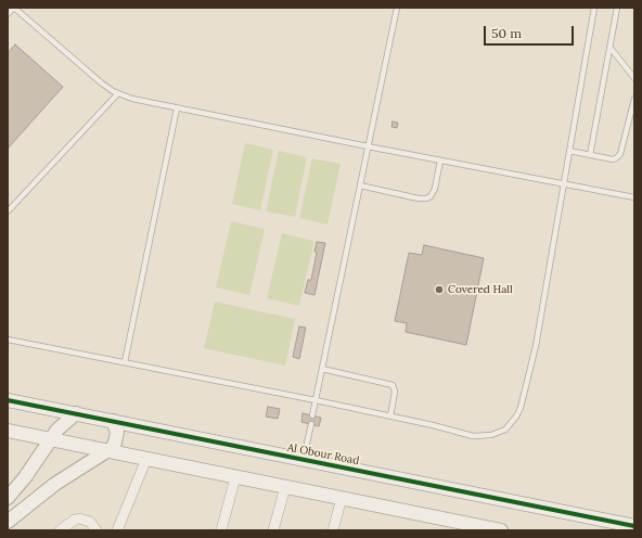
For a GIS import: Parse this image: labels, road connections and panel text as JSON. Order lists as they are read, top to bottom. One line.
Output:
{"streets":{"street":["Al Obour Road"]},"places":["Covered Hall"],"scale_bar":"50 m"}
